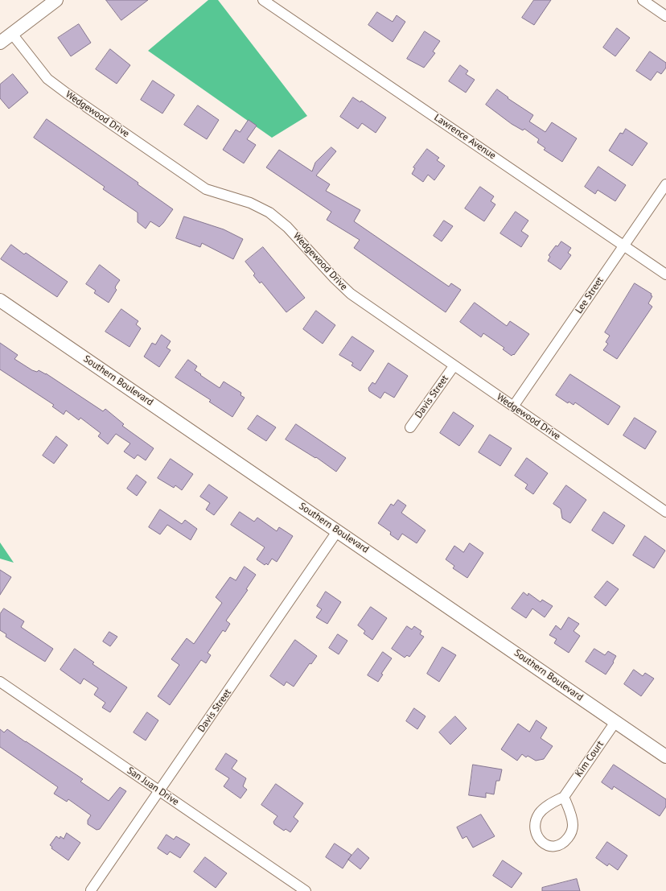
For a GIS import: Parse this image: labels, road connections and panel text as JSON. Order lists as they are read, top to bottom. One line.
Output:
{"streets":{"street":["Wedgewood Drive","Lawrence Avenue","Lee Street","Southern Boulevard","Davis Street","Kim Court","San Juan Drive"]},"crossings":[["Wedgewood Drive","Lee Street"],["Wedgewood Drive","Davis Street"],["Lawrence Avenue","Lee Street"],["Southern Boulevard","Davis Street"],["Southern Boulevard","Kim Court"],["Davis Street","San Juan Drive"]]}
